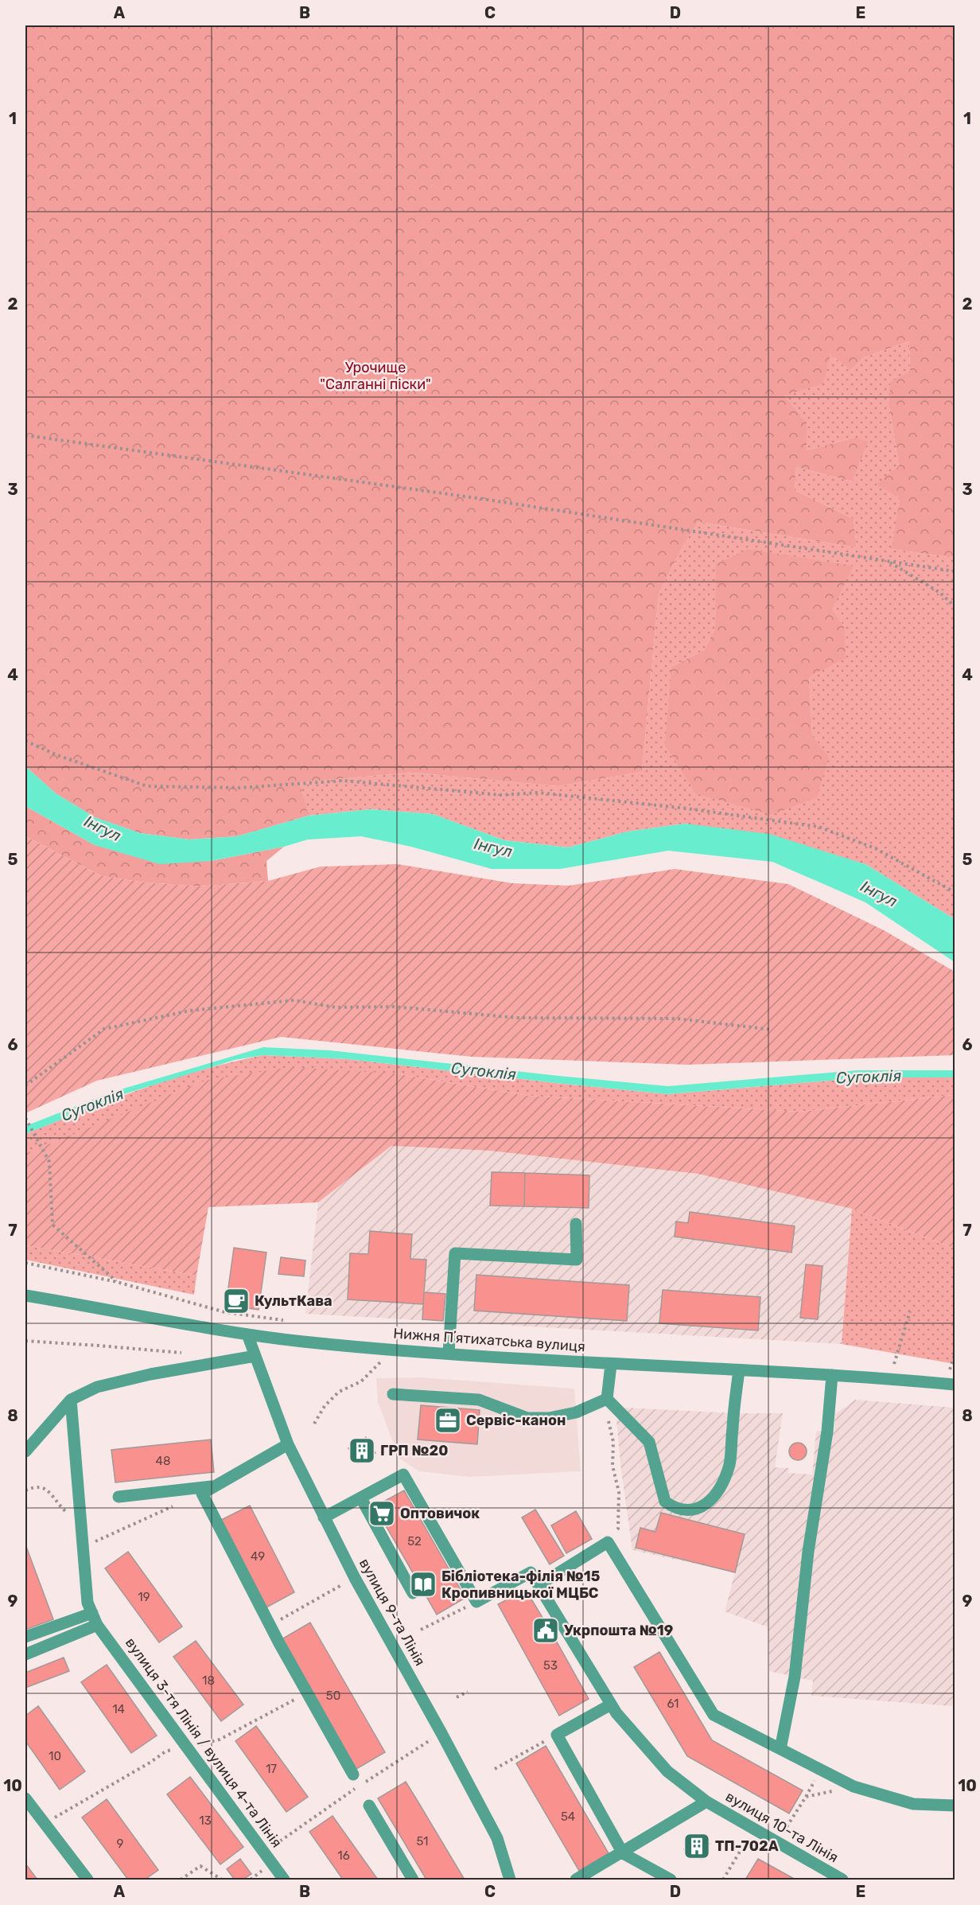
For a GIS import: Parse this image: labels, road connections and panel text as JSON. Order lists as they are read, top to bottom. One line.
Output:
{"streets":{"street":["Нижня Пʼятихатська вулиця","вулиця 9-та Лінія","вулиця 3-тя Лінія / вулиця 4-та Лінія","вулиця 10-та Лінія"]},"crossings":[["Нижня Пʼятихатська вулиця","вулиця 9-та Лінія"]],"water":["Інгул","Сугоклія"],"parks":["Урочище \"Салганні піски\""],"places":{"cafe":["КультКава"],"office":["Сервіс-канон"],"building":["ГРП №20","ТП-702А"],"supermarket":["Оптовичок"],"library":["Бібліотека-філія №15 Кропивницької МЦБС"],"public building":["Укрпошта №19"]},"house_numbers":["48","52","49","19","53","18","50","61","14","10","17","54","13","51","9","16"],"grid":{"columns":["A","B","C","D","E"],"rows":["1","2","3","4","5","6","7","8","9","10"]}}
